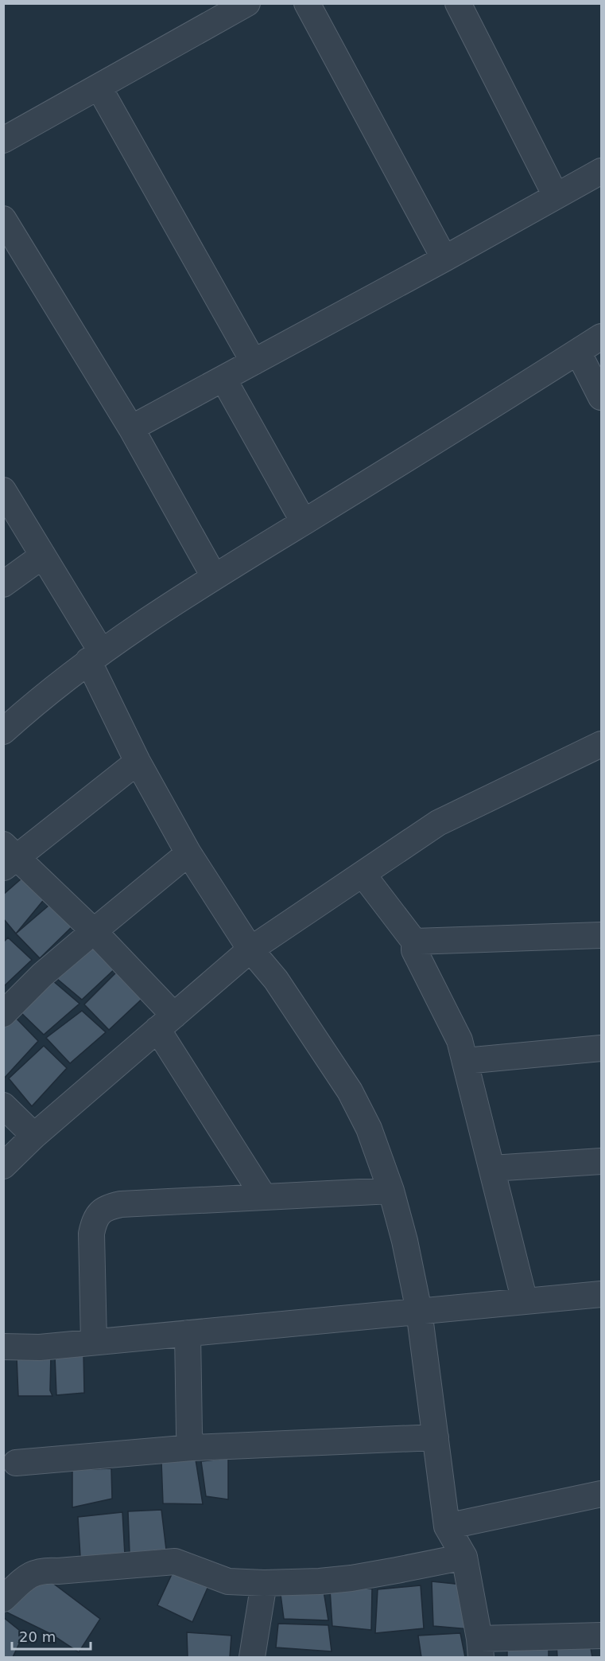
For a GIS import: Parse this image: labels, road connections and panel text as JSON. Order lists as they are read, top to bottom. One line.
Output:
{"scale_bar":"20 m"}
